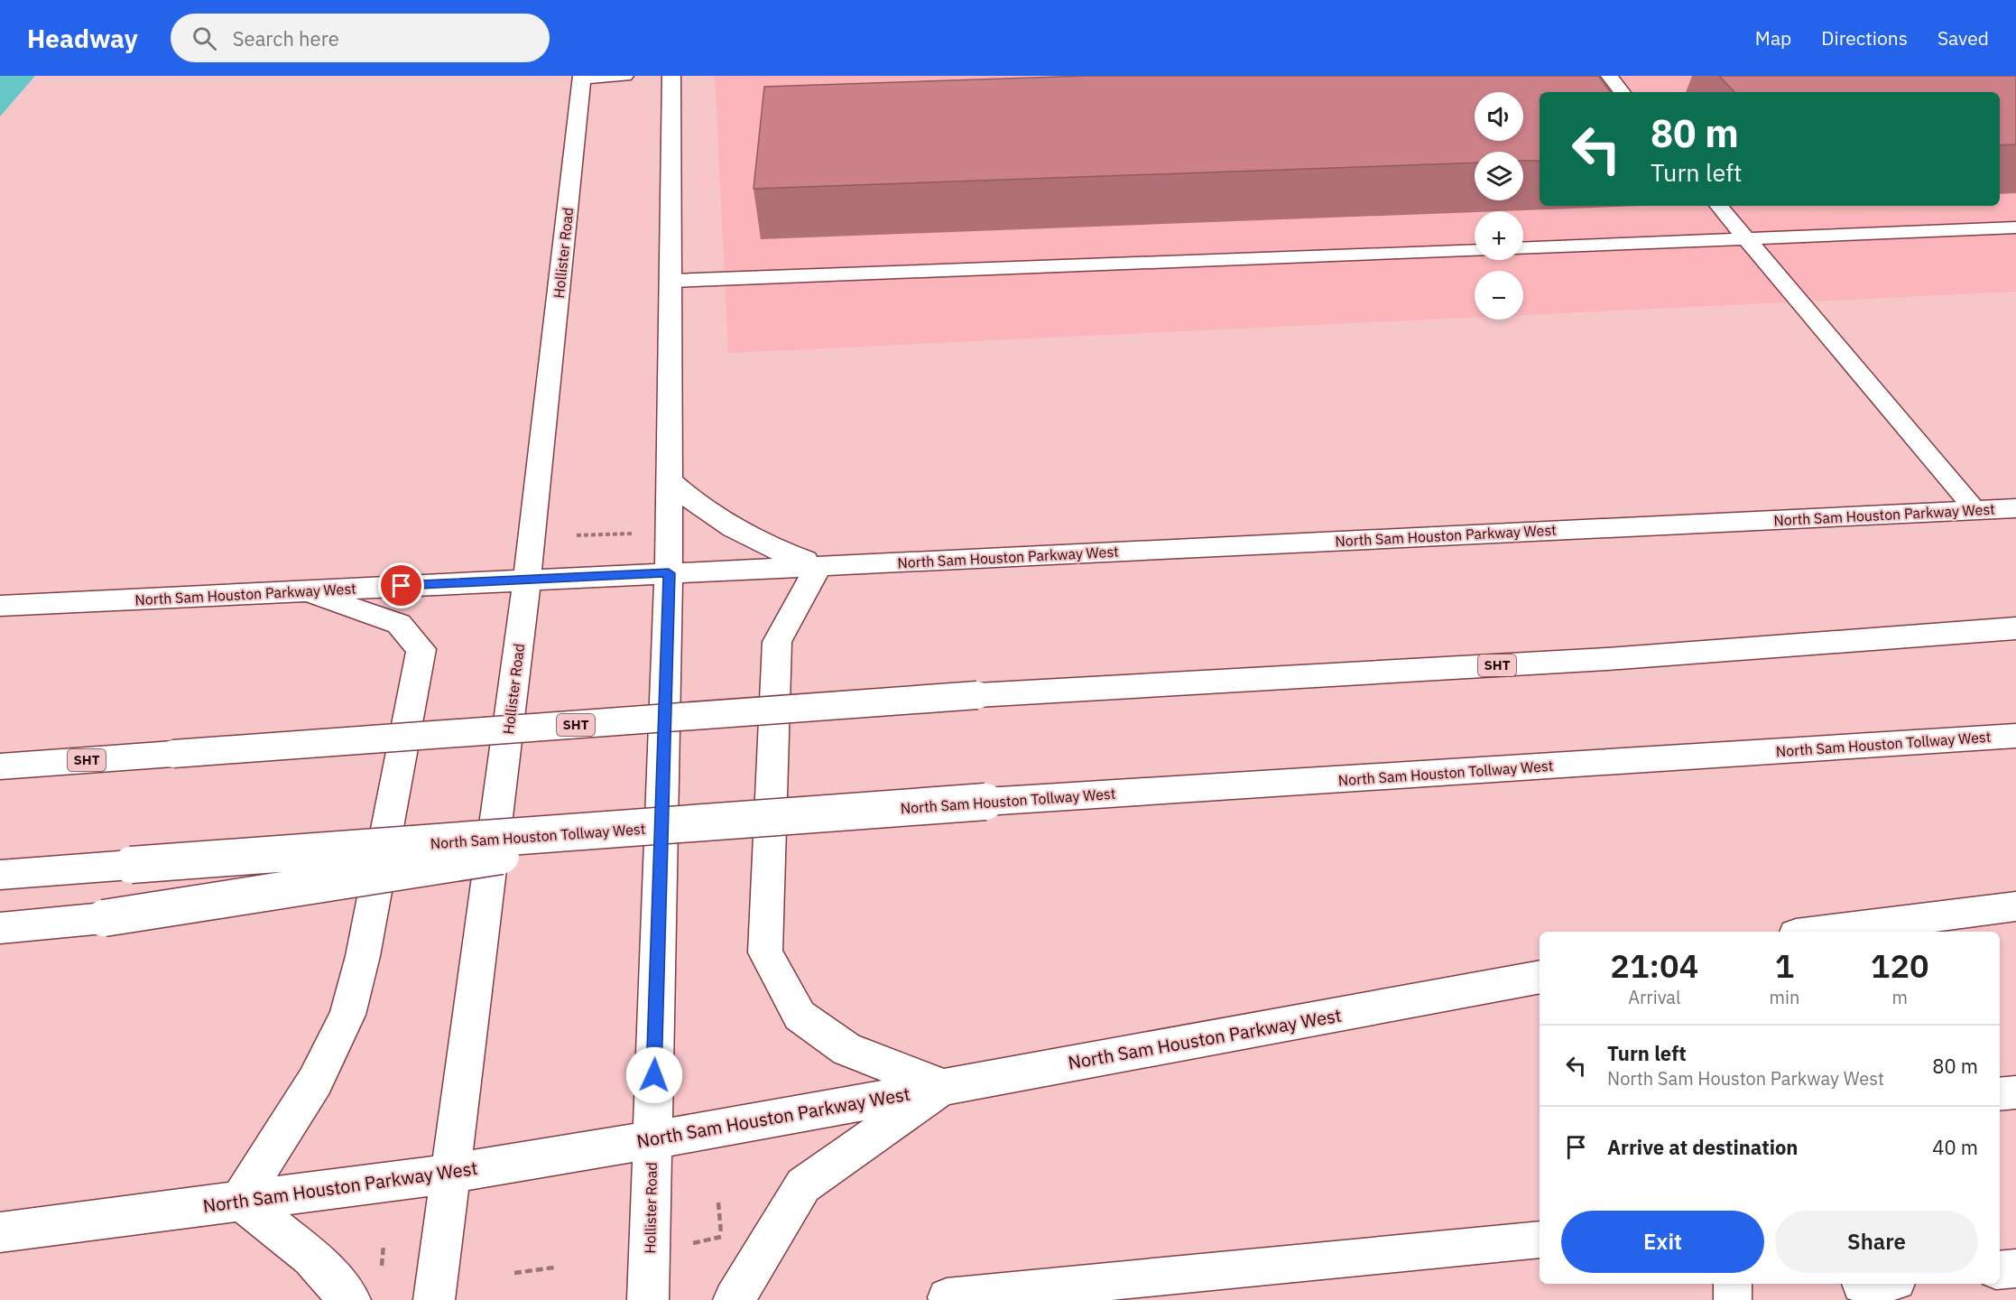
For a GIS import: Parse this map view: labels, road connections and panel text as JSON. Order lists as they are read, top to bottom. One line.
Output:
{"streets":{"main road":["Hollister Road","North Sam Houston Parkway West","SHT","North Sam Houston Tollway West"]},"crossings":[["Hollister Road","North Sam Houston Parkway West"]],"page":{"header":"Headway","search":"Search here","nav":["Map","Directions","Saved"],"map_buttons":["+","−"],"turn":["80 m","Turn left"],"eta":["21:04","Arrival","1","min","120","m"],"list":[{"name":"Turn left","note":"North Sam Houston Parkway West","value":"80 m"},{"name":"Arrive at destination","value":"40 m"}],"buttons":["Exit","Share"]}}
